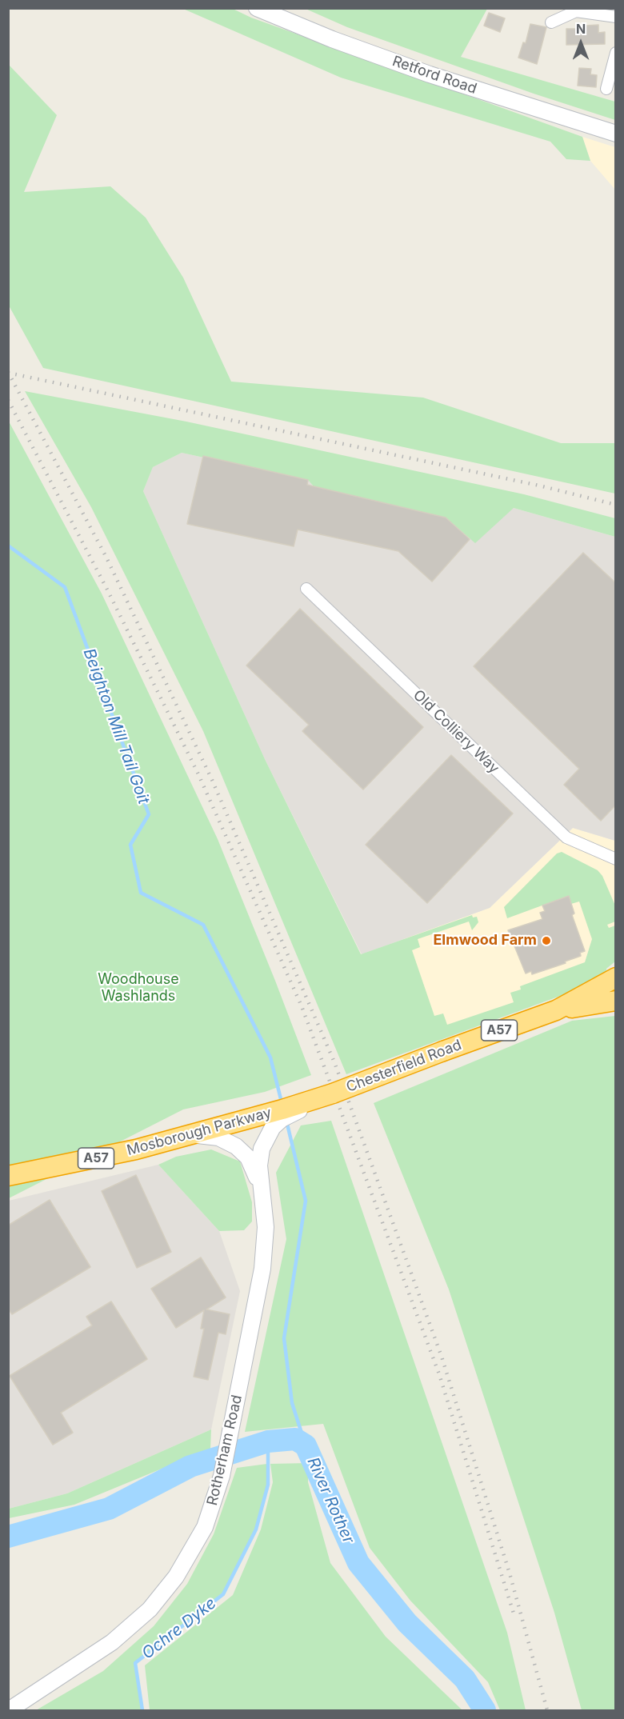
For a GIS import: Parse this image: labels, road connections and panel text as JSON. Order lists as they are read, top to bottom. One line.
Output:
{"streets":{"highway":["A57","Chesterfield Road","Mosborough Parkway"],"street":["Retford Road","Old Colliery Way","Rotherham Road"]},"crossings":[["Chesterfield Road","Mosborough Parkway"],["Mosborough Parkway","Rotherham Road"]],"water":["Beighton Mill Tail Goit","River Rother","Ochre Dyke"],"parks":["Woodhouse Washlands"],"places":["Elmwood Farm"],"north":"top"}
